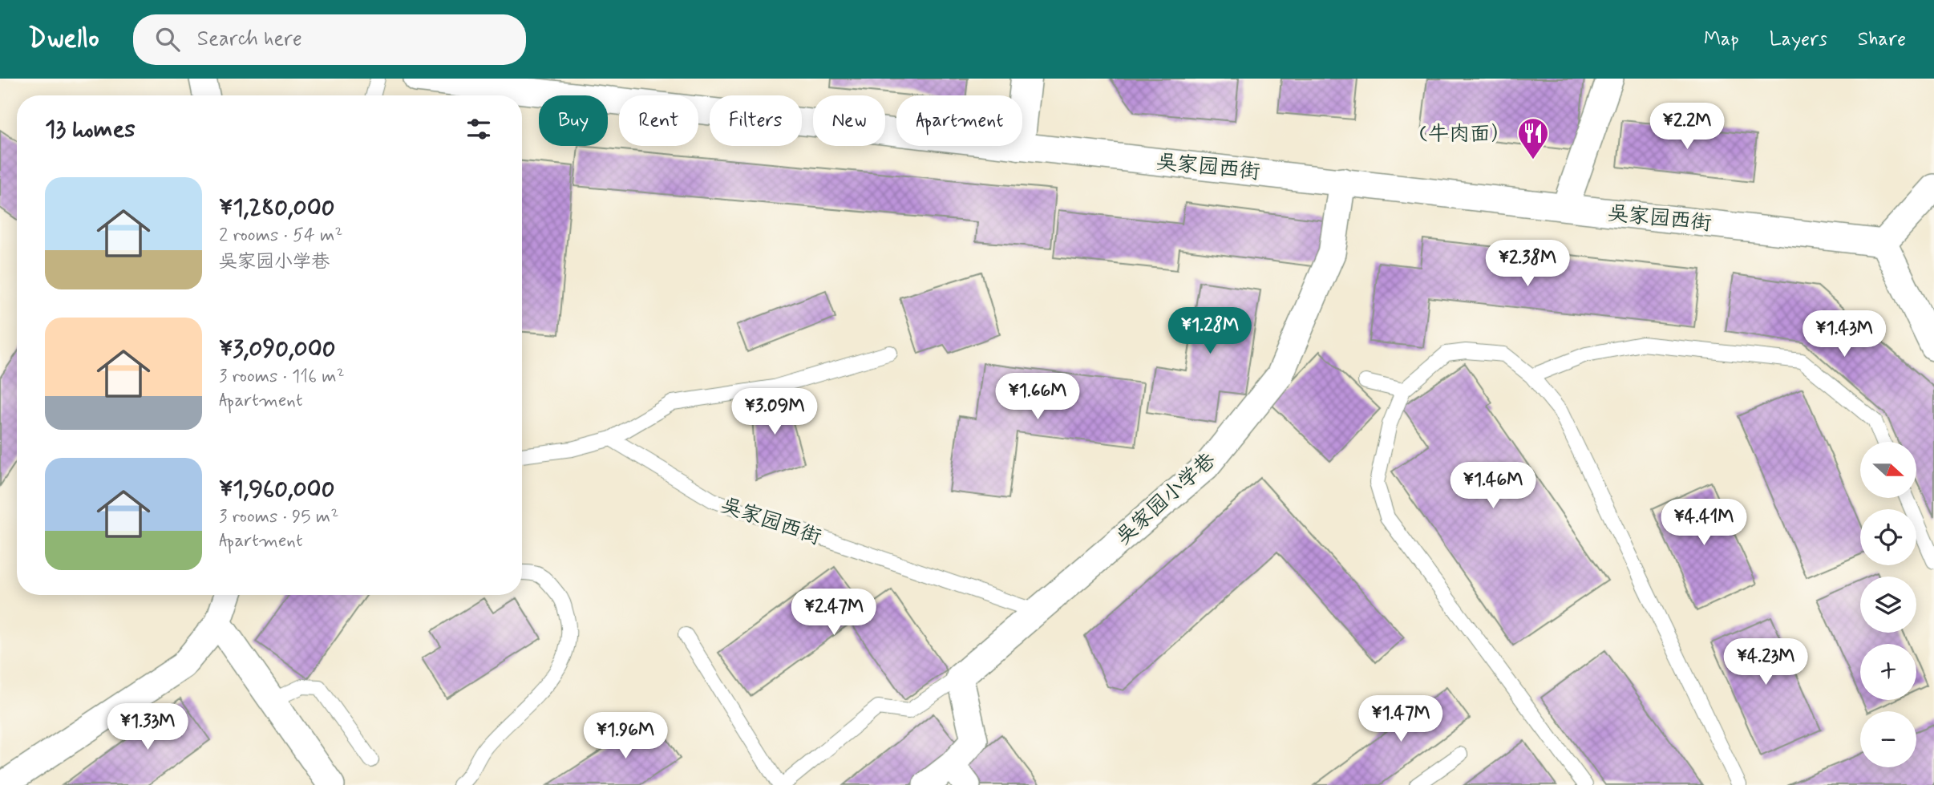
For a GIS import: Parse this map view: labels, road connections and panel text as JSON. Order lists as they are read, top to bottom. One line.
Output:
{"streets":{"street":["吴家园西街","吴家园小学巷"]},"crossings":[["吴家园西街","吴家园小学巷"]],"places":{"restaurant":["(牛肉面）"]},"north":"right","page":{"header":"Dwello","search":"Search here","nav":["Map","Layers","Share"],"chip":["Buy","Rent","Filters","New","Apartment"],"heading":"13 homes","price":["¥2.2M","¥2.38M","¥1.28M","¥1.43M","¥1.66M","¥3.09M","¥1.46M","¥4.41M","¥2.47M","¥4.23M","¥1.47M","¥1.33M","¥1.96M"],"list":[{"name":"¥1,280,000","note":"2 rooms · 54 m² · 吴家园小学巷"},{"name":"¥3,090,000","note":"3 rooms · 116 m² · Apartment"},{"name":"¥1,960,000","note":"3 rooms · 95 m² · Apartment"}],"map_buttons":["+","−"]}}
